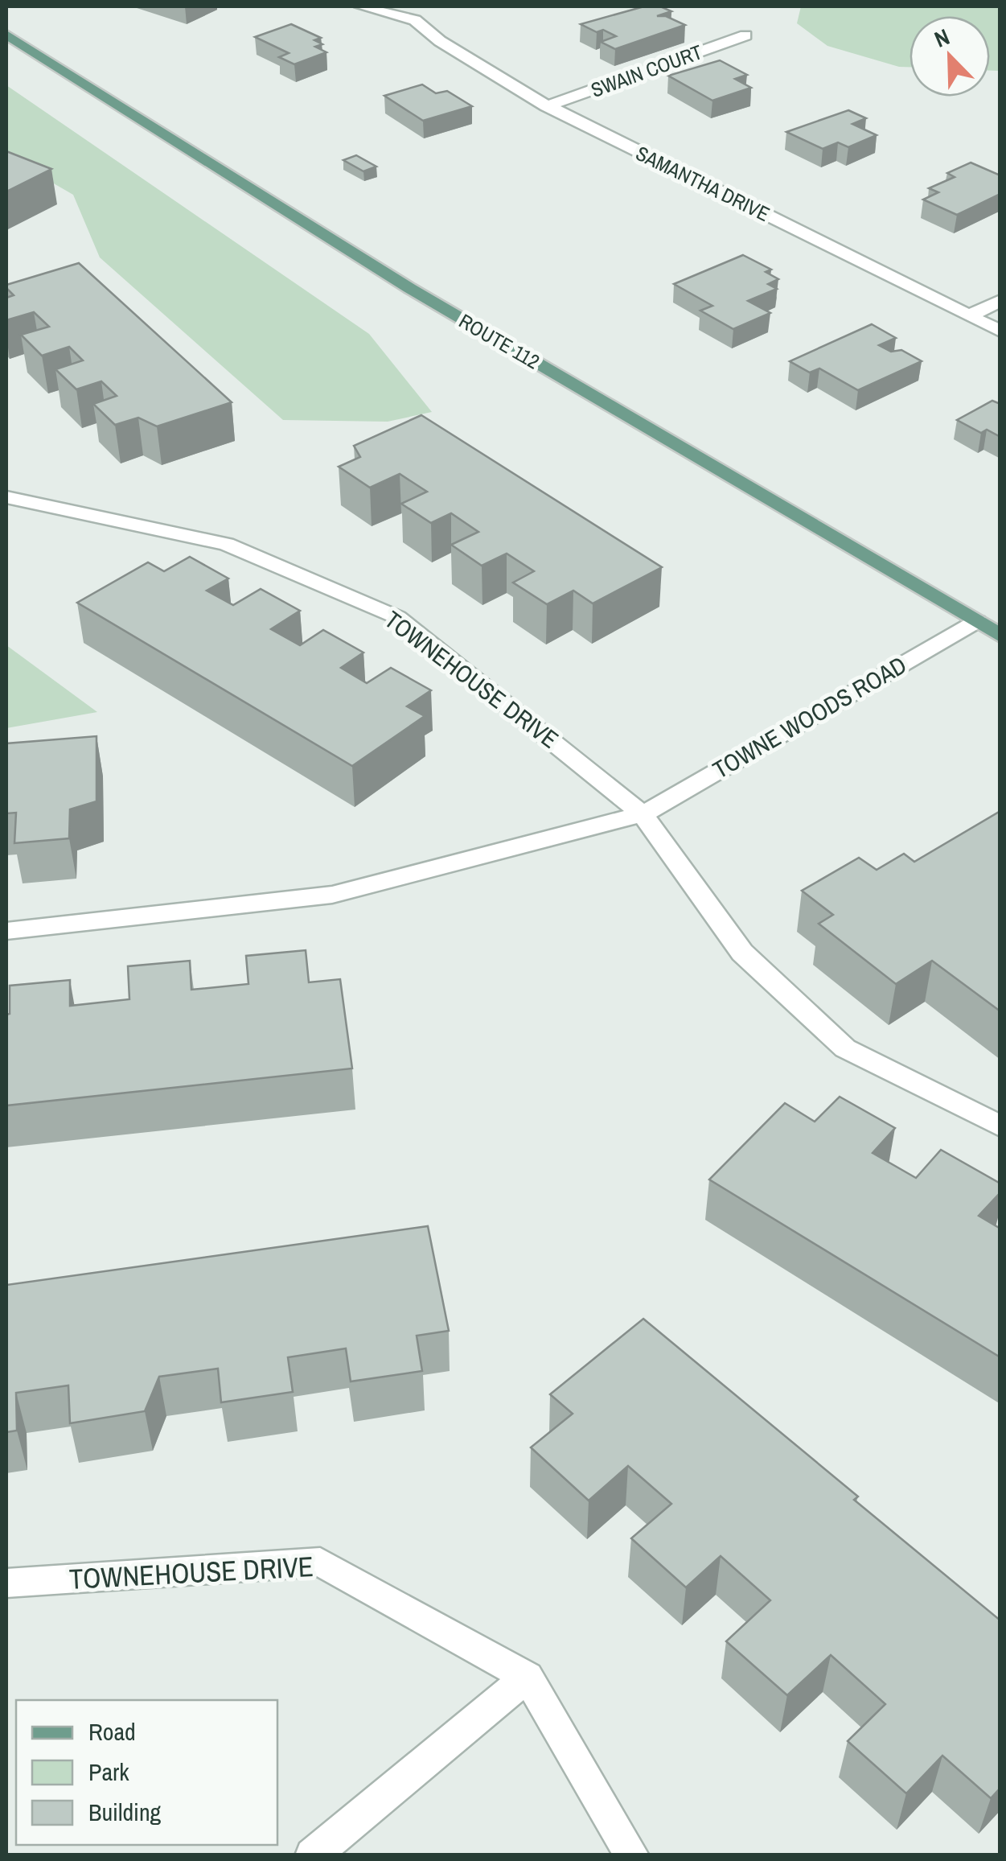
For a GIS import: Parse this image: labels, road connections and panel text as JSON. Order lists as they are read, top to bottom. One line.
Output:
{"streets":{"main road":["ROUTE 112"],"street":["SWAIN COURT","SAMANTHA DRIVE","TOWNEHOUSE DRIVE","TOWNE WOODS ROAD"]},"crossings":[["SWAIN COURT","SAMANTHA DRIVE"],["ROUTE 112","TOWNE WOODS ROAD"],["TOWNEHOUSE DRIVE","TOWNE WOODS ROAD"]],"legend":["Road","Park","Building"],"north":"top left"}
